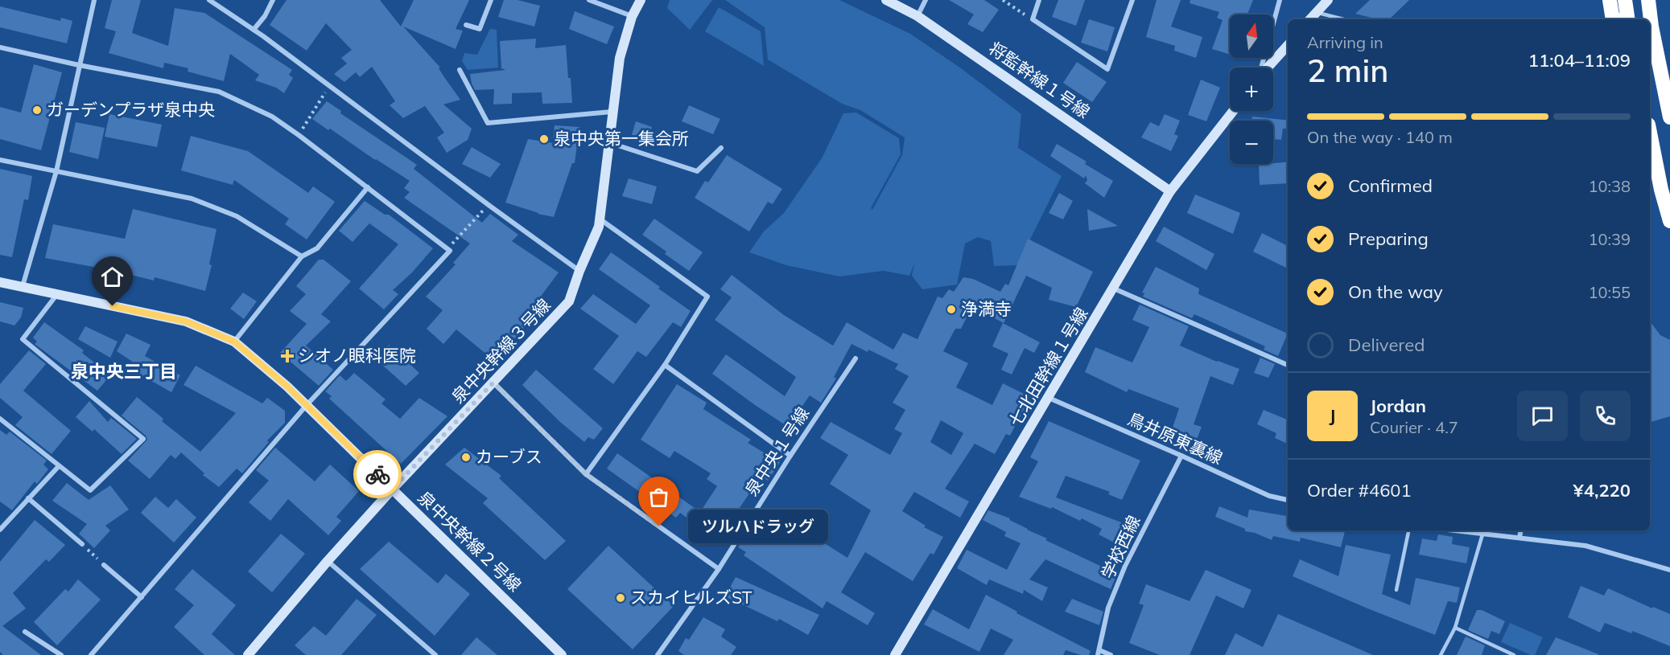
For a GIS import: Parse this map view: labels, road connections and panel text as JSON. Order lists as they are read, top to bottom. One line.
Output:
{"streets":{"street":["将監幹線１号線","泉中央幹線３号線","七北田幹線１号線","鳥井原東裏線","泉中央１号線","泉中央幹線２号線","学校西線"]},"crossings":[["将監幹線１号線","七北田幹線１号線"],["泉中央幹線３号線","泉中央幹線２号線"],["七北田幹線１号線","鳥井原東裏線"],["鳥井原東裏線","学校西線"]],"districts":["泉中央三丁目"],"places":{"other":["ガーデンプラザ泉中央","泉中央第一集会所","浄満寺","カーブス","ツルハドラッグ","スカイヒルズST"],"health":["シオノ眼科医院"]},"north":"top","page":{"map_buttons":["+","−"],"heading":["2 min","Arriving in","11:04–11:09"],"panel":["Jordan","Courier · 4.7","Order #4601","¥4,220"],"bar":"On the way · 140 m","list":[["Confirmed","10:38"],["Preparing","10:39"],["On the way","10:55"],"Delivered"],"round":"J","bubble":"ツルハドラッグ"}}
